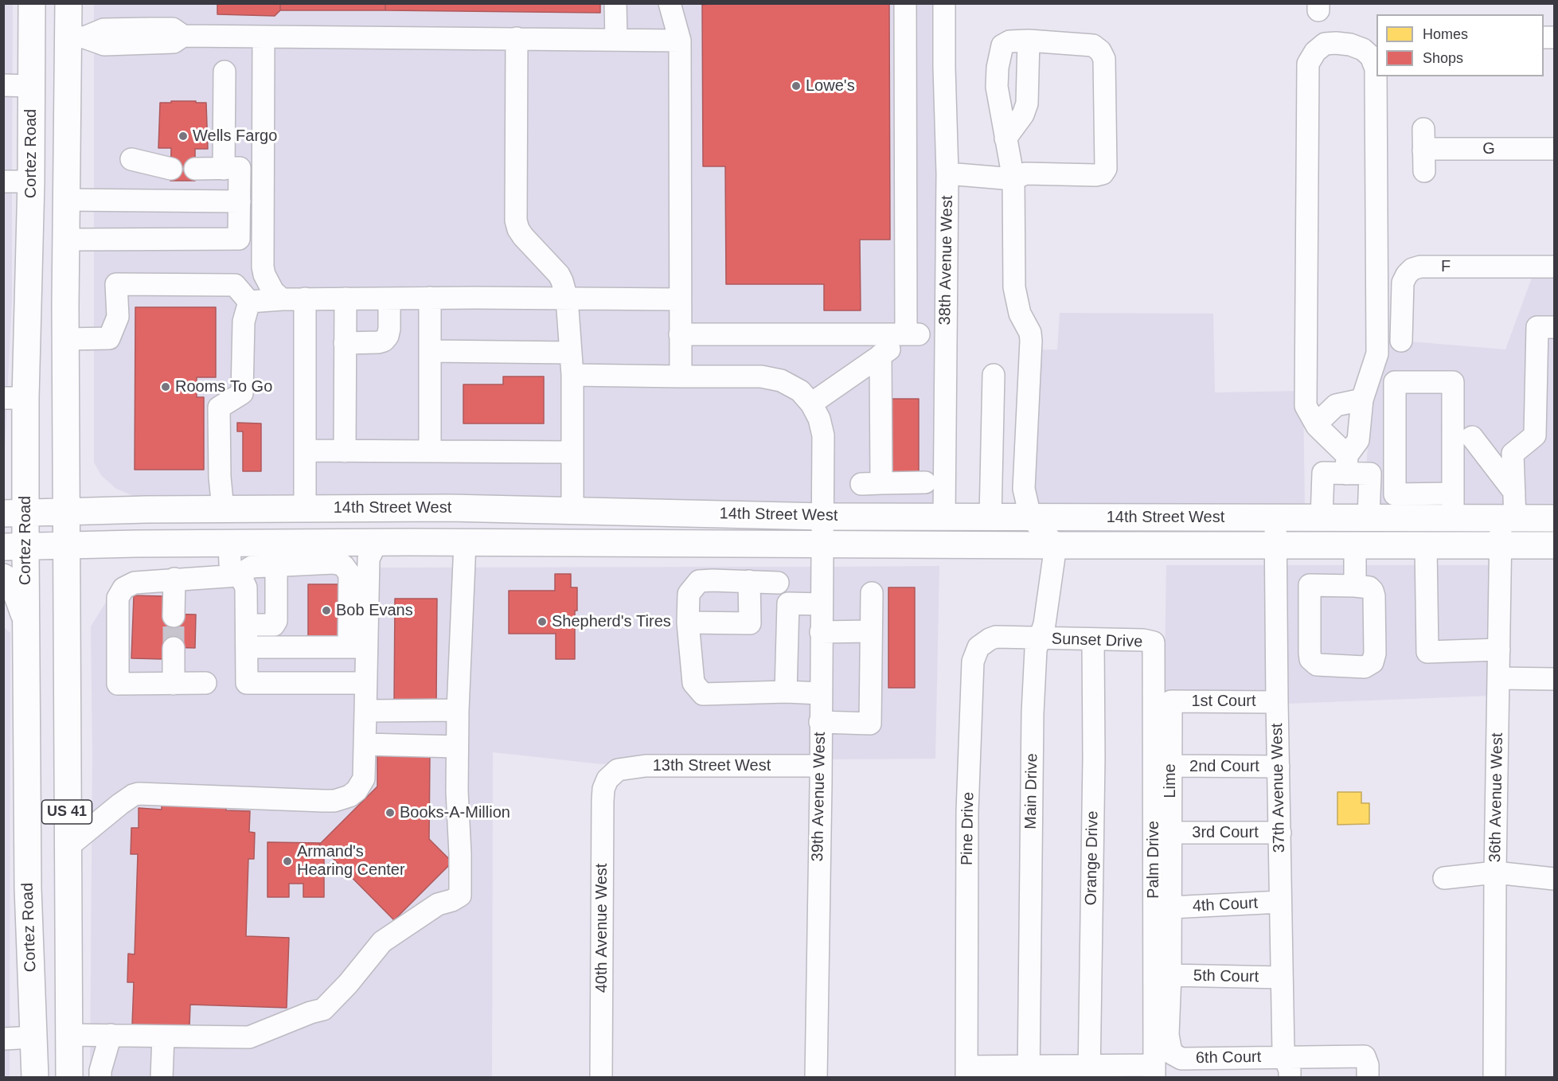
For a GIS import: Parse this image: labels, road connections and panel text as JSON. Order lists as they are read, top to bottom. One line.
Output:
{"streets":{"main road":["Cortez Road","14th Street West","US 41"],"street":["G","38th Avenue West","F","Sunset Drive","1st Court","13th Street West","2nd Court","Lime","37th Avenue West","Main Drive","39th Avenue West","36th Avenue West","Pine Drive","3rd Court","Orange Drive","Palm Drive","4th Court","40th Avenue West","5th Court","6th Court"]},"crossings":[["Cortez Road","14th Street West"],["Cortez Road","US 41"],["38th Avenue West","14th Street West"],["14th Street West","37th Avenue West"],["14th Street West","Main Drive"],["14th Street West","39th Avenue West"],["14th Street West","36th Avenue West"],["14th Street West","US 41"],["Sunset Drive","Main Drive"],["Sunset Drive","Pine Drive"],["Sunset Drive","Orange Drive"],["Sunset Drive","Palm Drive"],["1st Court","Lime"],["1st Court","37th Avenue West"],["13th Street West","39th Avenue West"],["13th Street West","40th Avenue West"],["2nd Court","Lime"],["2nd Court","37th Avenue West"],["Lime","3rd Court"],["Lime","4th Court"],["Lime","5th Court"],["Lime","6th Court"],["37th Avenue West","3rd Court"],["37th Avenue West","4th Court"],["37th Avenue West","5th Court"],["37th Avenue West","6th Court"],["Main Drive","Pine Drive"],["5th Court","6th Court"]],"places":["Lowe's","Wells Fargo","Rooms To Go","Bob Evans","Shepherd's Tires","Books-A-Million","Armand's Hearing Center"],"legend":["Homes","Shops"]}
